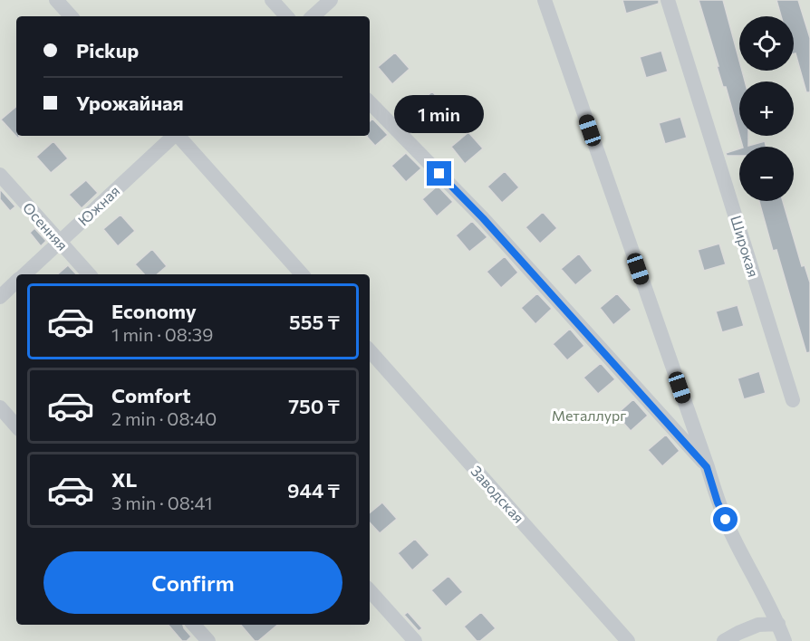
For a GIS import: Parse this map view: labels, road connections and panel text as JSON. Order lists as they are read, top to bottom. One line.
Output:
{"streets":{"street":["Южная","Осенняя","Широкая","Заводская"]},"crossings":[["Южная","Осенняя"]],"parks":["Металлург"],"page":{"map_buttons":["+","−"],"banner":["Pickup","Урожайная"],"bubble":"1 min","list":[{"name":"Economy","note":"1 min · 08:39","value":"555 ₸"},{"name":"Comfort","note":"2 min · 08:40","value":"750 ₸"},{"name":"XL","note":"3 min · 08:41","value":"944 ₸"}],"buttons":"Confirm"}}
